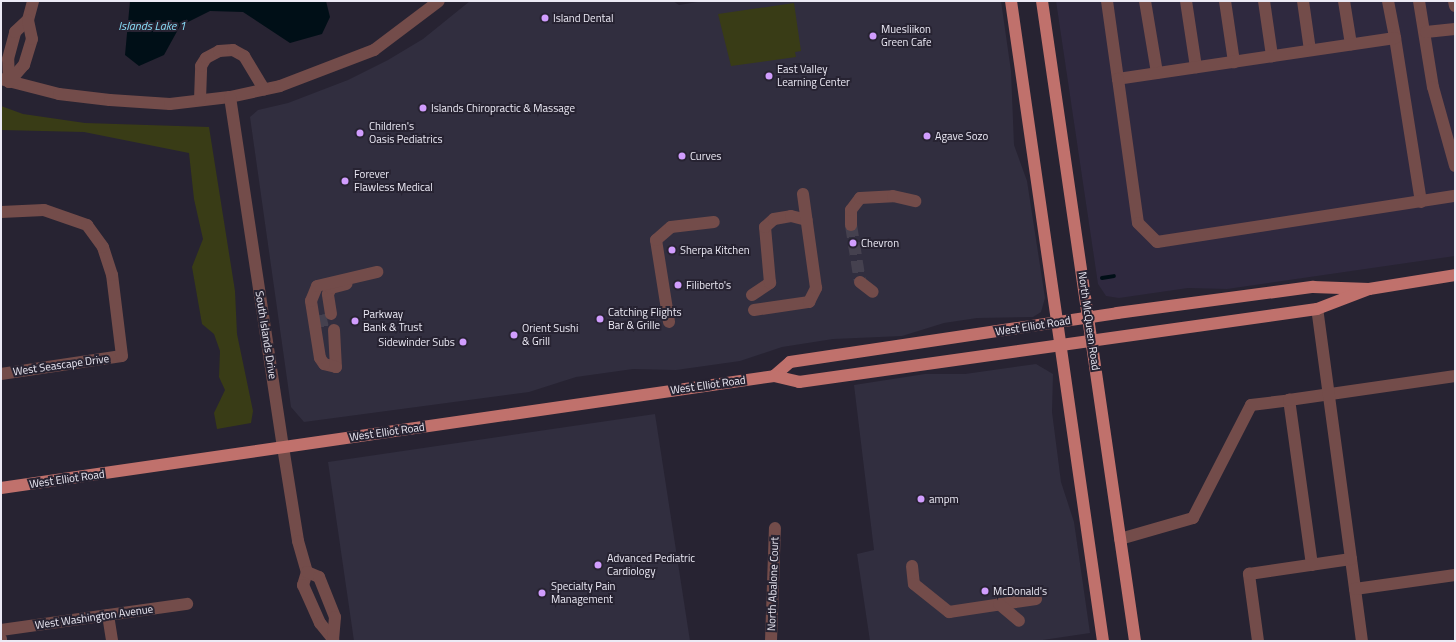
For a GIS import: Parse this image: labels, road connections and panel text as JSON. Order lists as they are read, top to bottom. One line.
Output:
{"streets":{"main road":["North McQueen Road","West Elliot Road"],"street":["South Islands Drive","West Seascape Drive","North Abalone Court","West Washington Avenue"]},"crossings":[["North McQueen Road","West Elliot Road"],["West Elliot Road","South Islands Drive"]],"water":["Islands Lake 1"],"places":["Island Dental","Muesliikon Green Cafe","East Valley Learning Center","Islands Chiropractic & Massage","Children's Oasis Pediatrics","Agave Sozo","Curves","Forever Flawless Medical","Chevron","Sherpa Kitchen","Filiberto's","Catching Flights Bar & Grille","Parkway Bank & Trust","Orient Sushi & Grill","Sidewinder Subs","ampm","Advanced Pediatric Cardiology","McDonald's","Specialty Pain Management"]}
